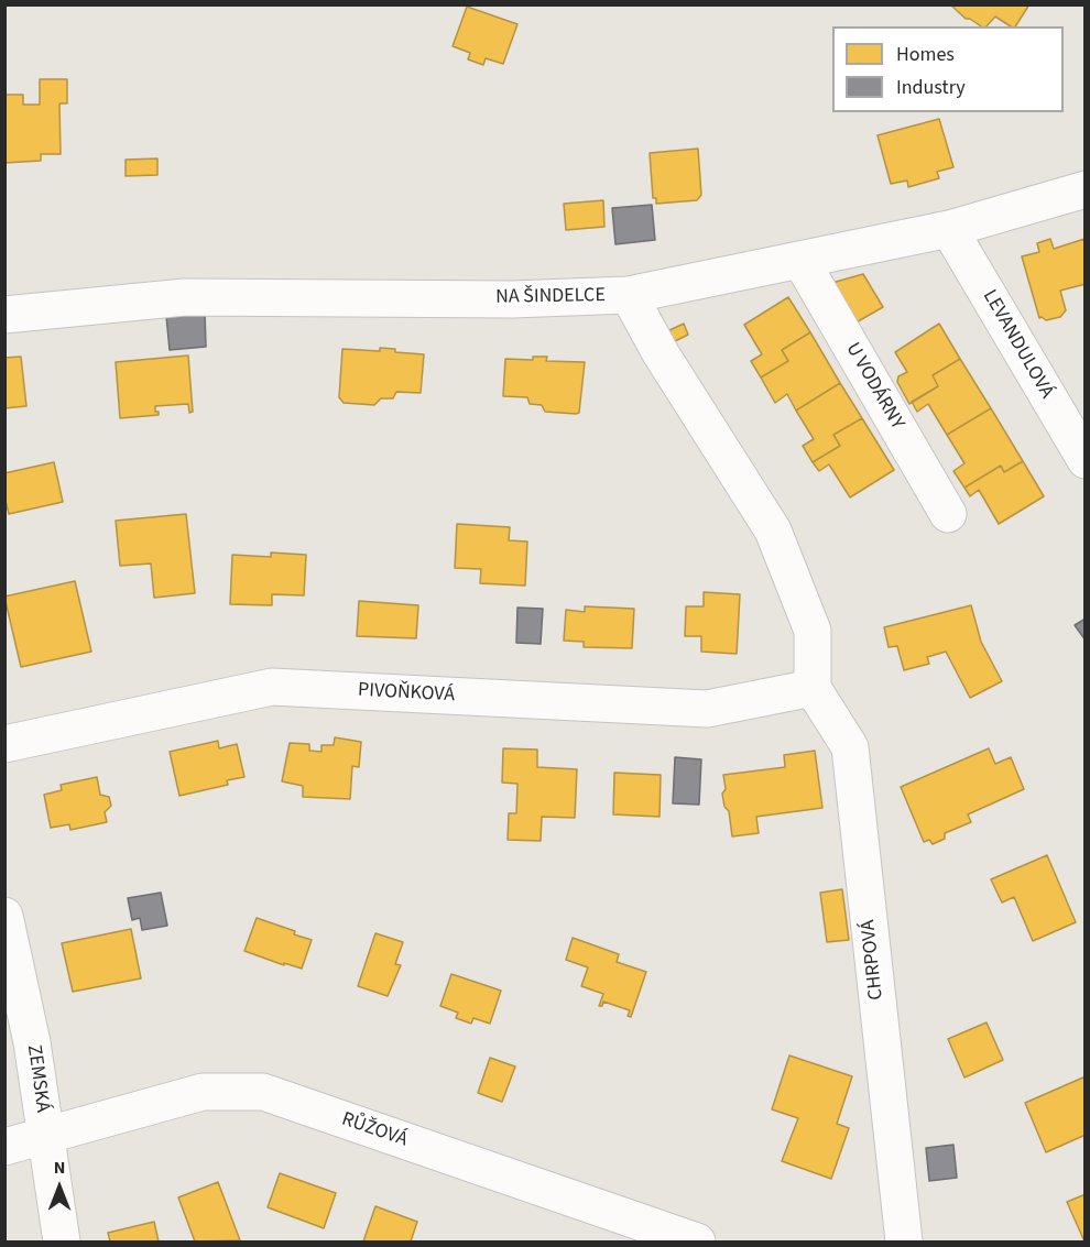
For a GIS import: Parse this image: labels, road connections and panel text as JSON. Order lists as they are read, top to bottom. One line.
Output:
{"streets":{"street":["NA ŠINDELCE","LEVANDULOVÁ","U VODÁRNY","PIVOŇKOVÁ","CHRPOVÁ","ZEMSKÁ","RŮŽOVÁ"]},"crossings":[["NA ŠINDELCE","LEVANDULOVÁ"],["NA ŠINDELCE","U VODÁRNY"],["PIVOŇKOVÁ","CHRPOVÁ"],["ZEMSKÁ","RŮŽOVÁ"]],"legend":["Homes","Industry"],"north":"top"}
